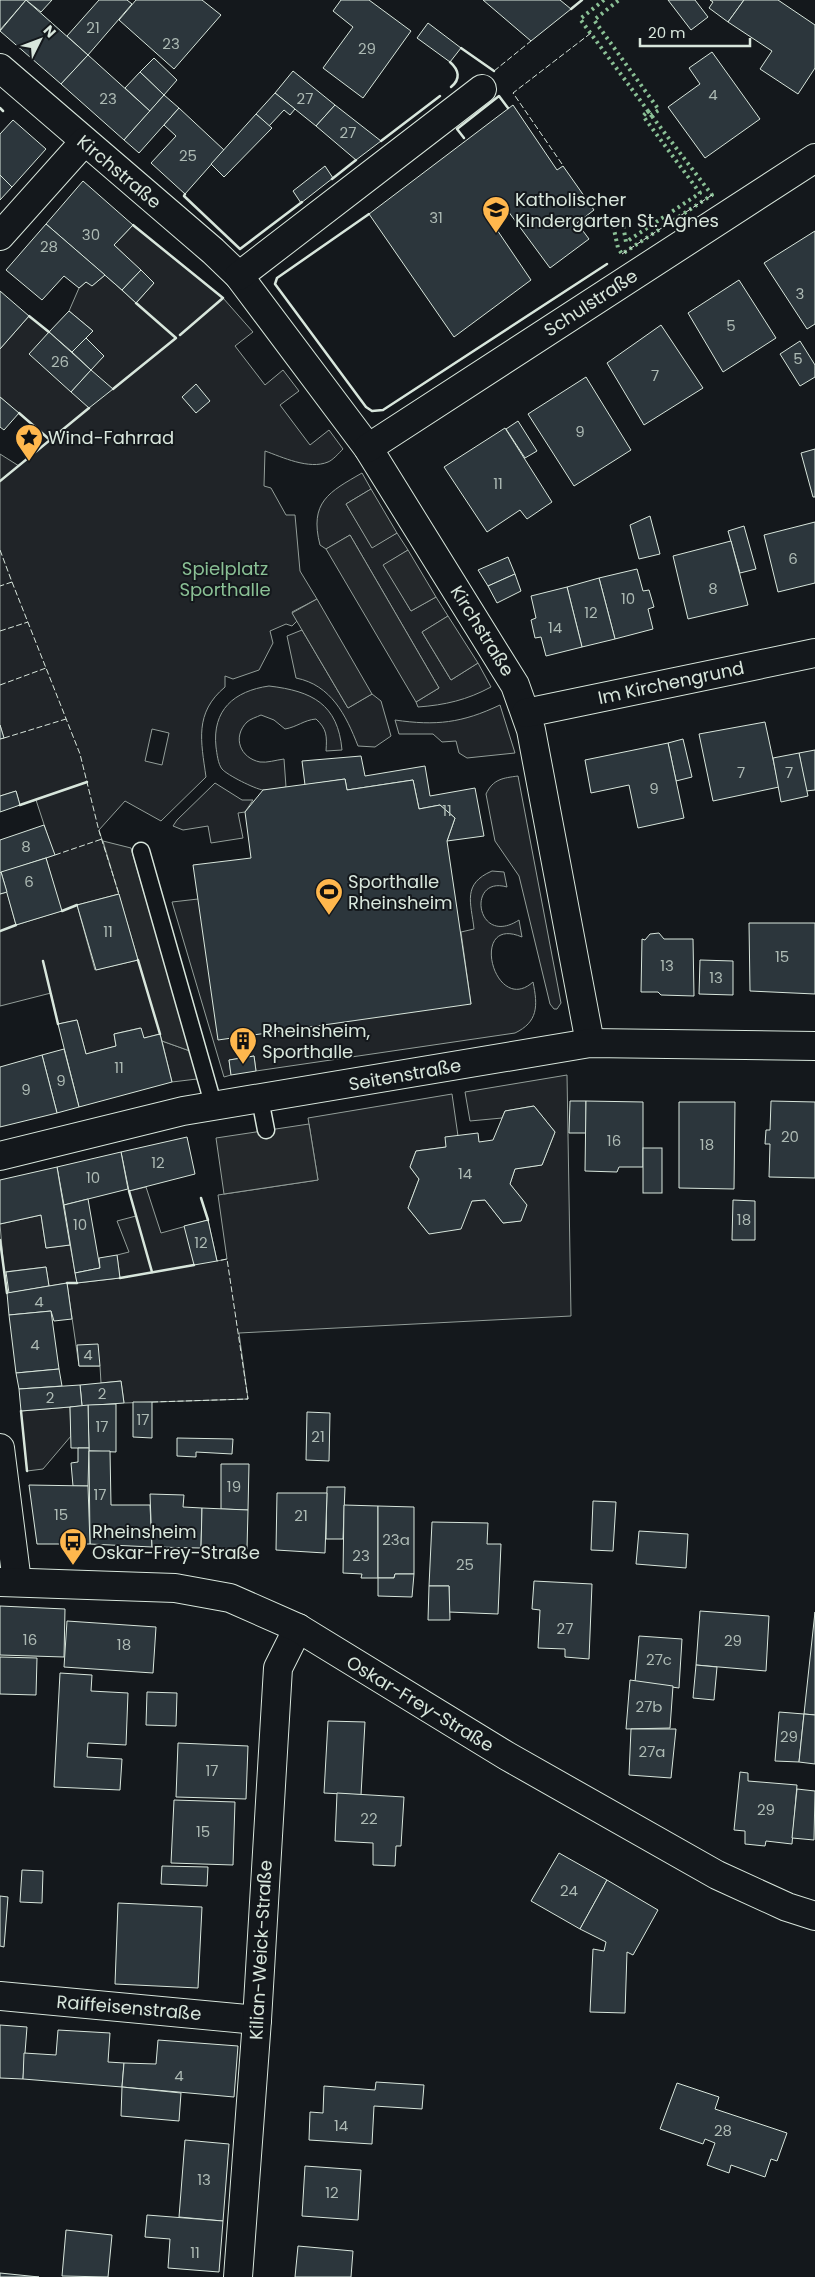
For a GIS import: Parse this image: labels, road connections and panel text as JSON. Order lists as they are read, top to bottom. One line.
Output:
{"streets":{"street":["Kirchstraße","Schulstraße","Im Kirchengrund","Seitenstraße","Oskar-Frey-Straße","Kilian-Weick-Straße","Raiffeisenstraße"]},"crossings":[["Kirchstraße","Schulstraße"],["Kirchstraße","Im Kirchengrund"],["Kirchstraße","Seitenstraße"],["Oskar-Frey-Straße","Kilian-Weick-Straße"],["Kilian-Weick-Straße","Raiffeisenstraße"]],"parks":["Spielplatz Sporthalle"],"places":{"school or university":["Katholischer Kindergarten St. Agnes"],"place":["Wind-Fahrrad"],"sports":["Sporthalle Rheinsheim"],"building":["Rheinsheim, Sporthalle"],"bus stop":["Rheinsheim Oskar-Frey-Straße"]},"house_numbers":["21","23","29","4","23","27","27","25","31","30","28","3","5","5","26","7","9","11","6","8","10","12","14","7","7","9","11","8","6","11","15","13","13","11","9","9","20","16","18","12","14","10","18","10","12","4","4","4","2","2","17","17","21","19","17","15","21","23a","23","25","27","16","29","18","27c","27b","29","27a","17","29","22","15","24","4","14","28","13","12","11"],"scale_bar":"20 m","north":"top right"}
